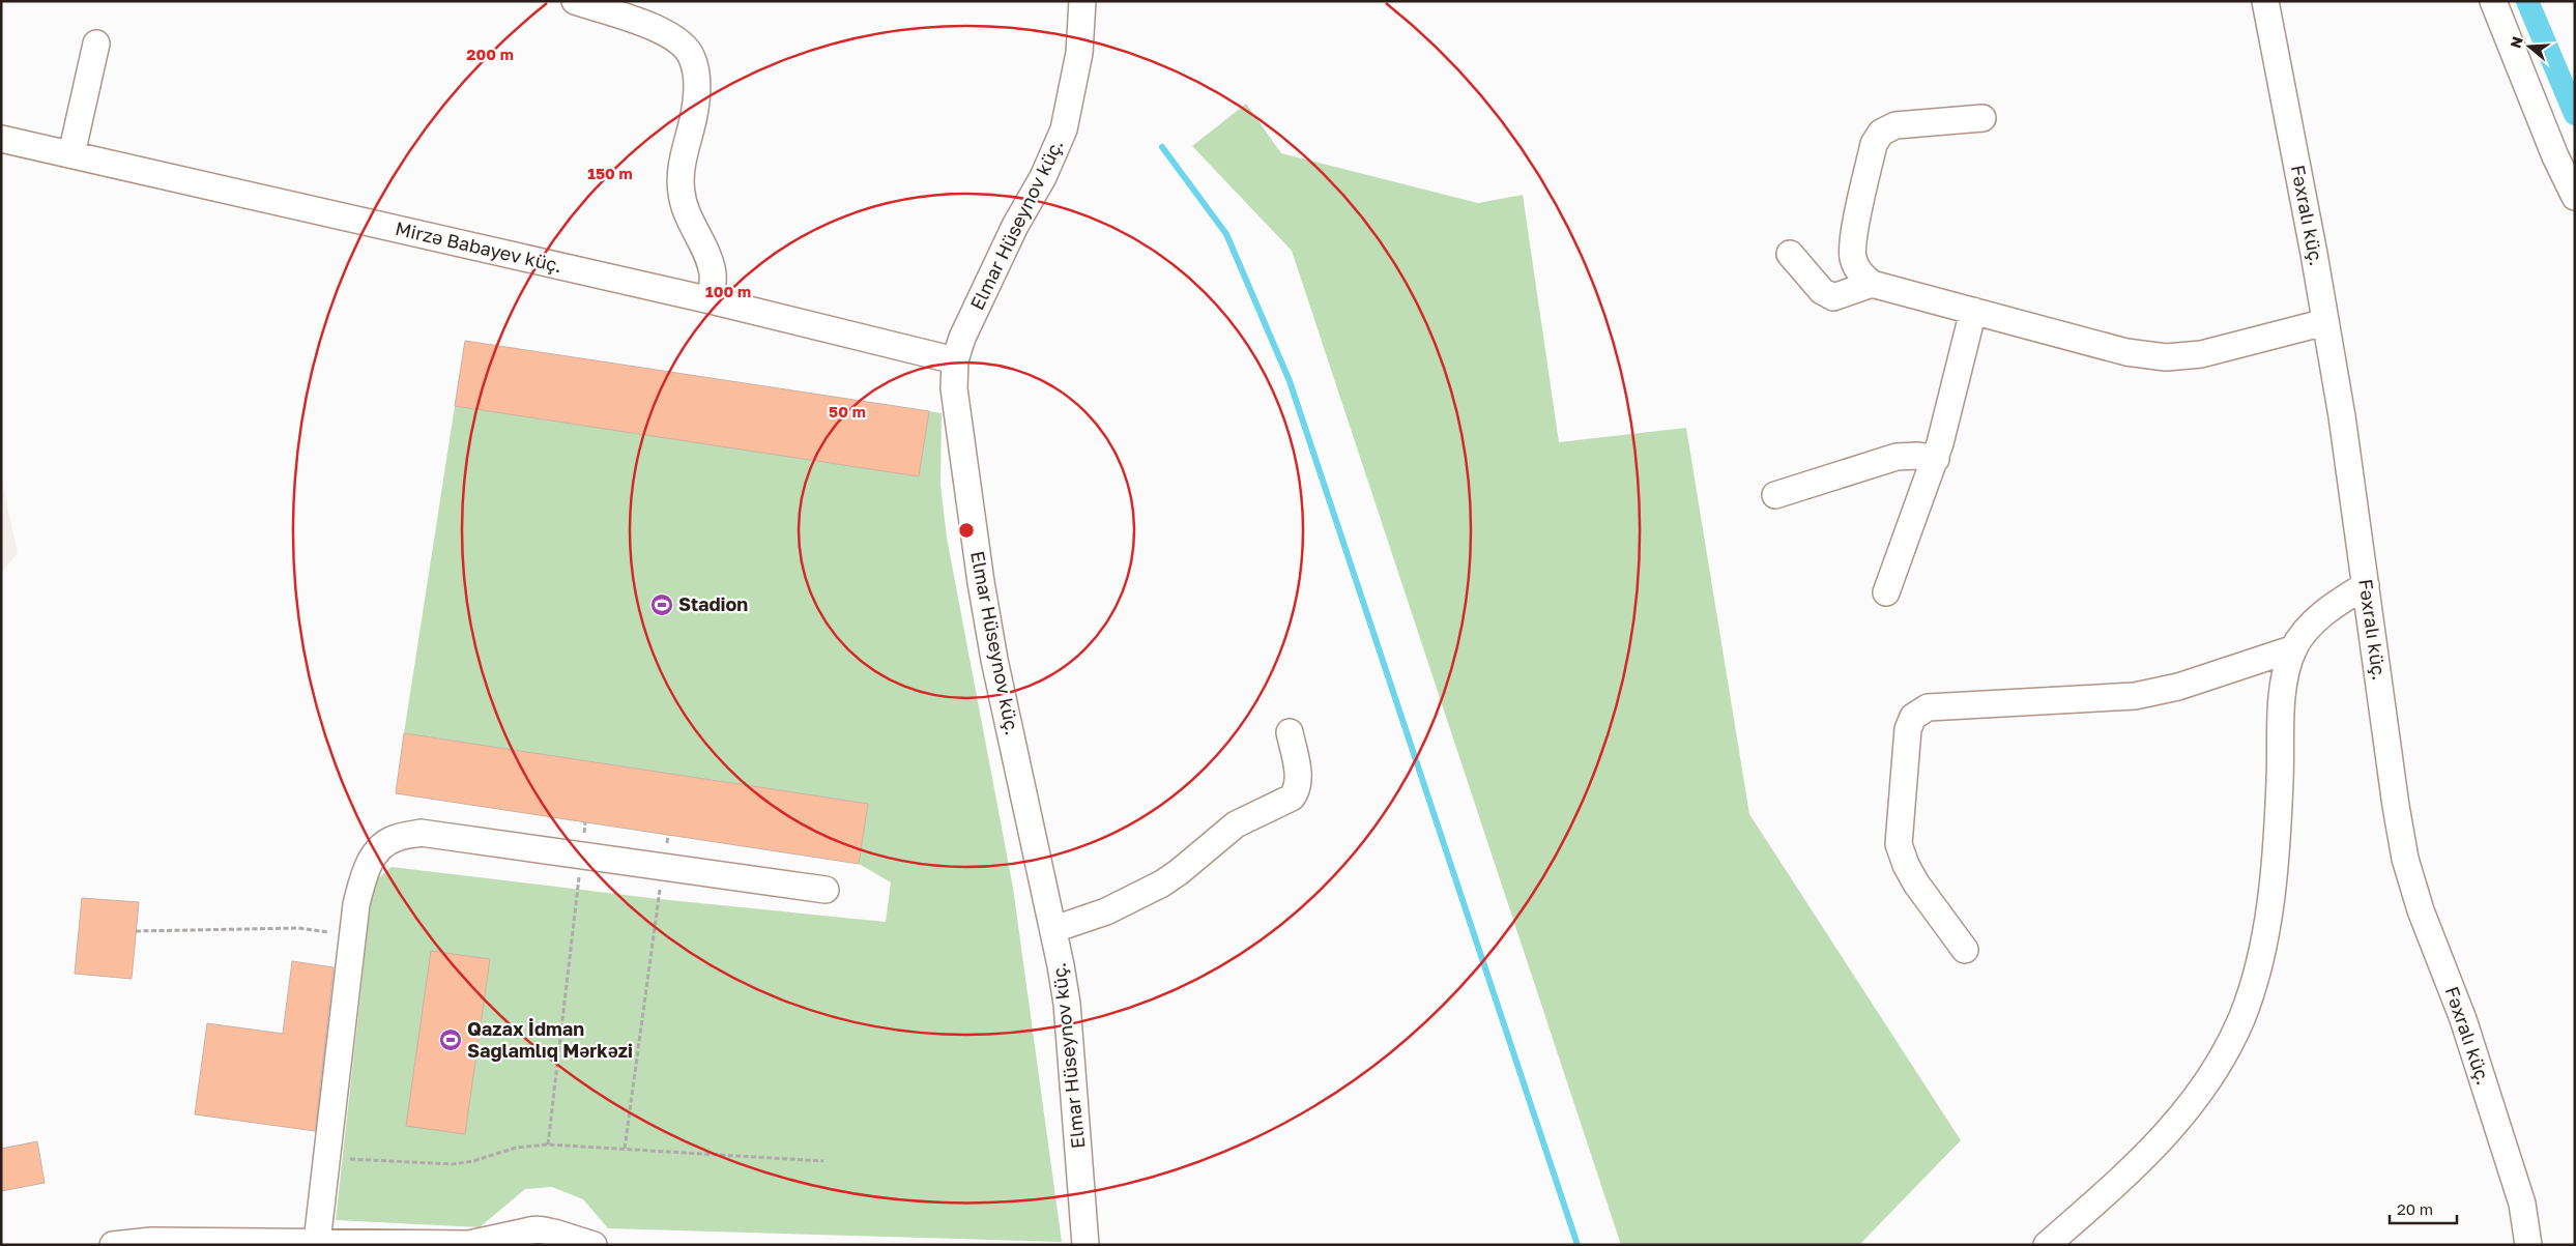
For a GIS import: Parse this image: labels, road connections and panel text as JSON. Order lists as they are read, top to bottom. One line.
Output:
{"streets":{"street":["Fəxralı küç.","Elmar Hüseynov küç.","Mirzə Babayev küç."]},"crossings":[["Elmar Hüseynov küç.","Mirzə Babayev küç."]],"places":{"sports":["Stadion","Qazax İdman Sağlamlıq Mərkəzi"]},"scale_bar":"20 m","north":"left","rings":["200 m","150 m","100 m","50 m"]}
